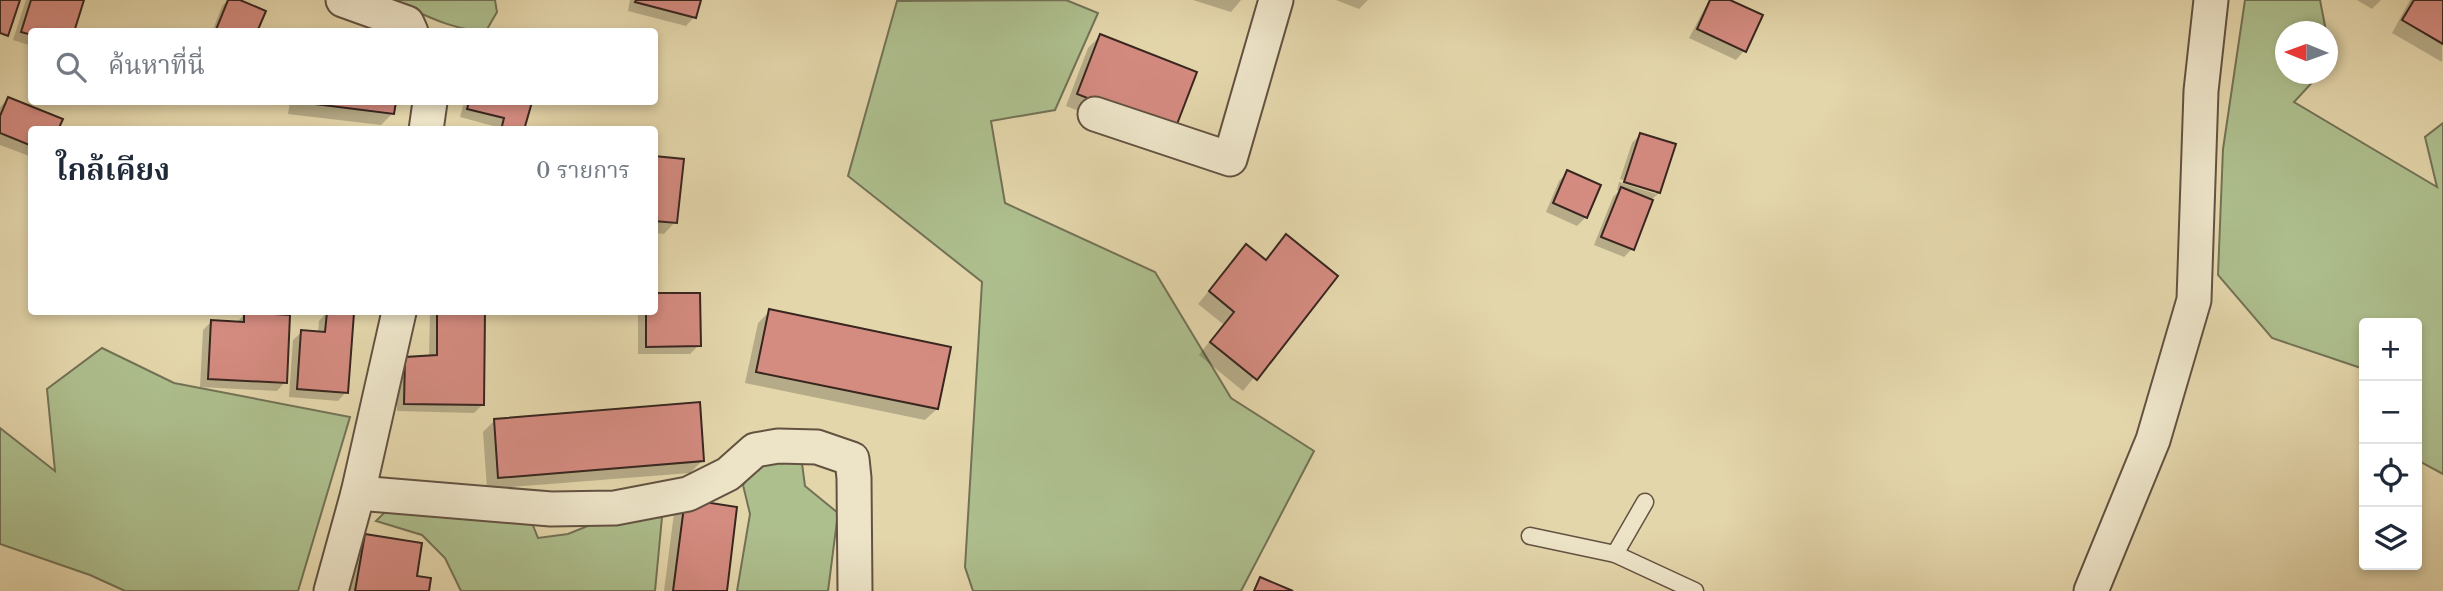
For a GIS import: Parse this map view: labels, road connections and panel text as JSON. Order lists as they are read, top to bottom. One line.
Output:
{"north":"left","page":{"search":"ค้นหาที่นี่","heading":["ใกล้เคียง","0 รายการ"],"map_buttons":["+","−"]}}
